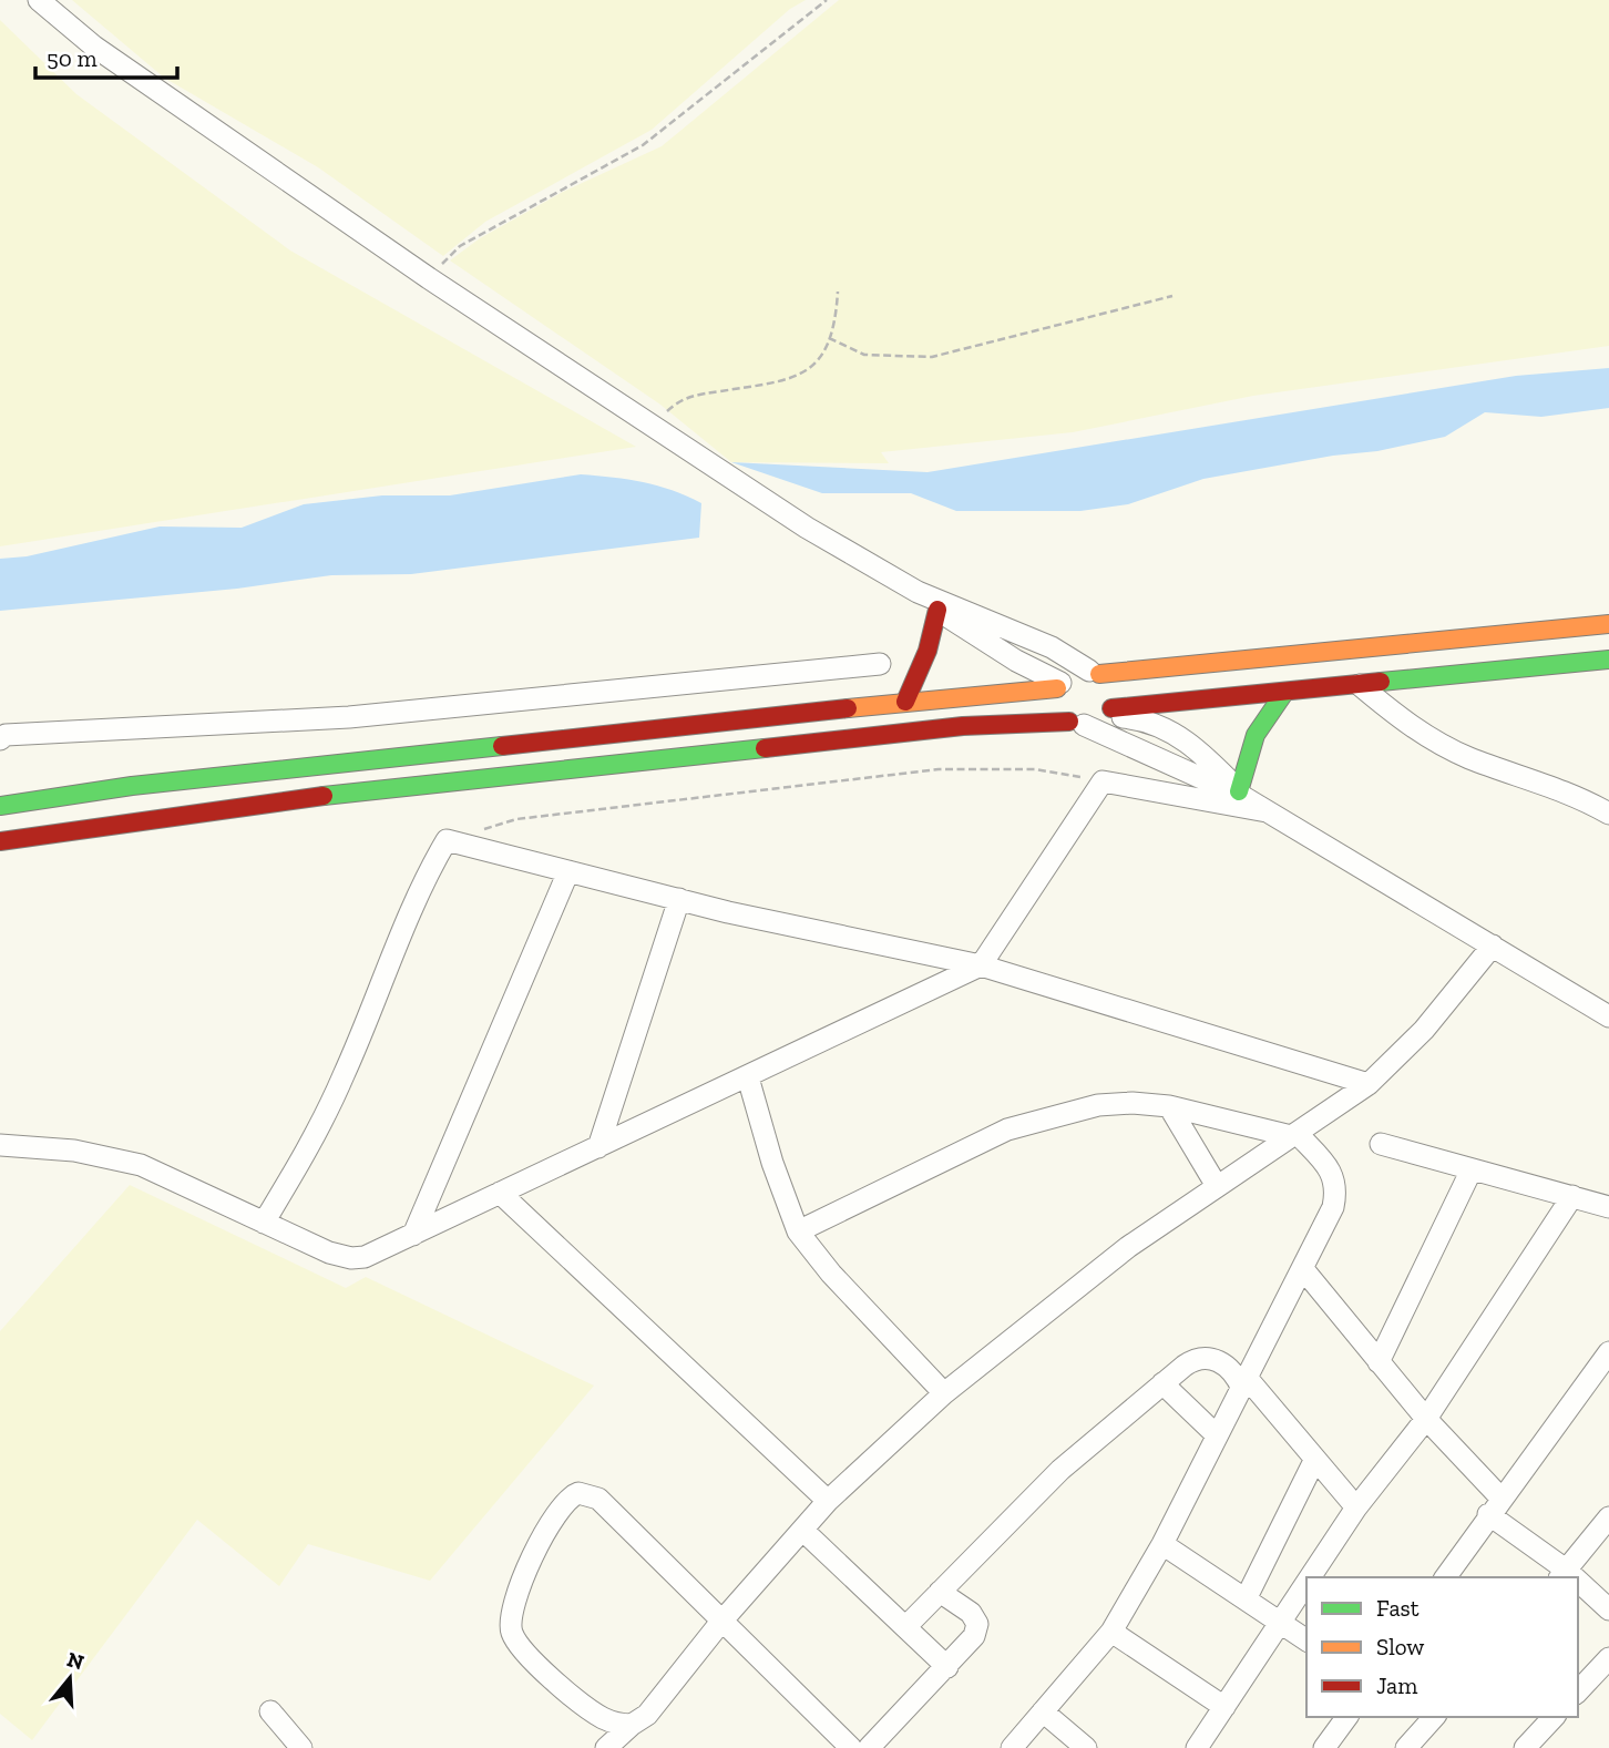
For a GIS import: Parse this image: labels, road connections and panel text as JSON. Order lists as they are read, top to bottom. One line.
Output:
{"legend":["Fast","Slow","Jam"],"scale_bar":"50 m","north":"top"}
